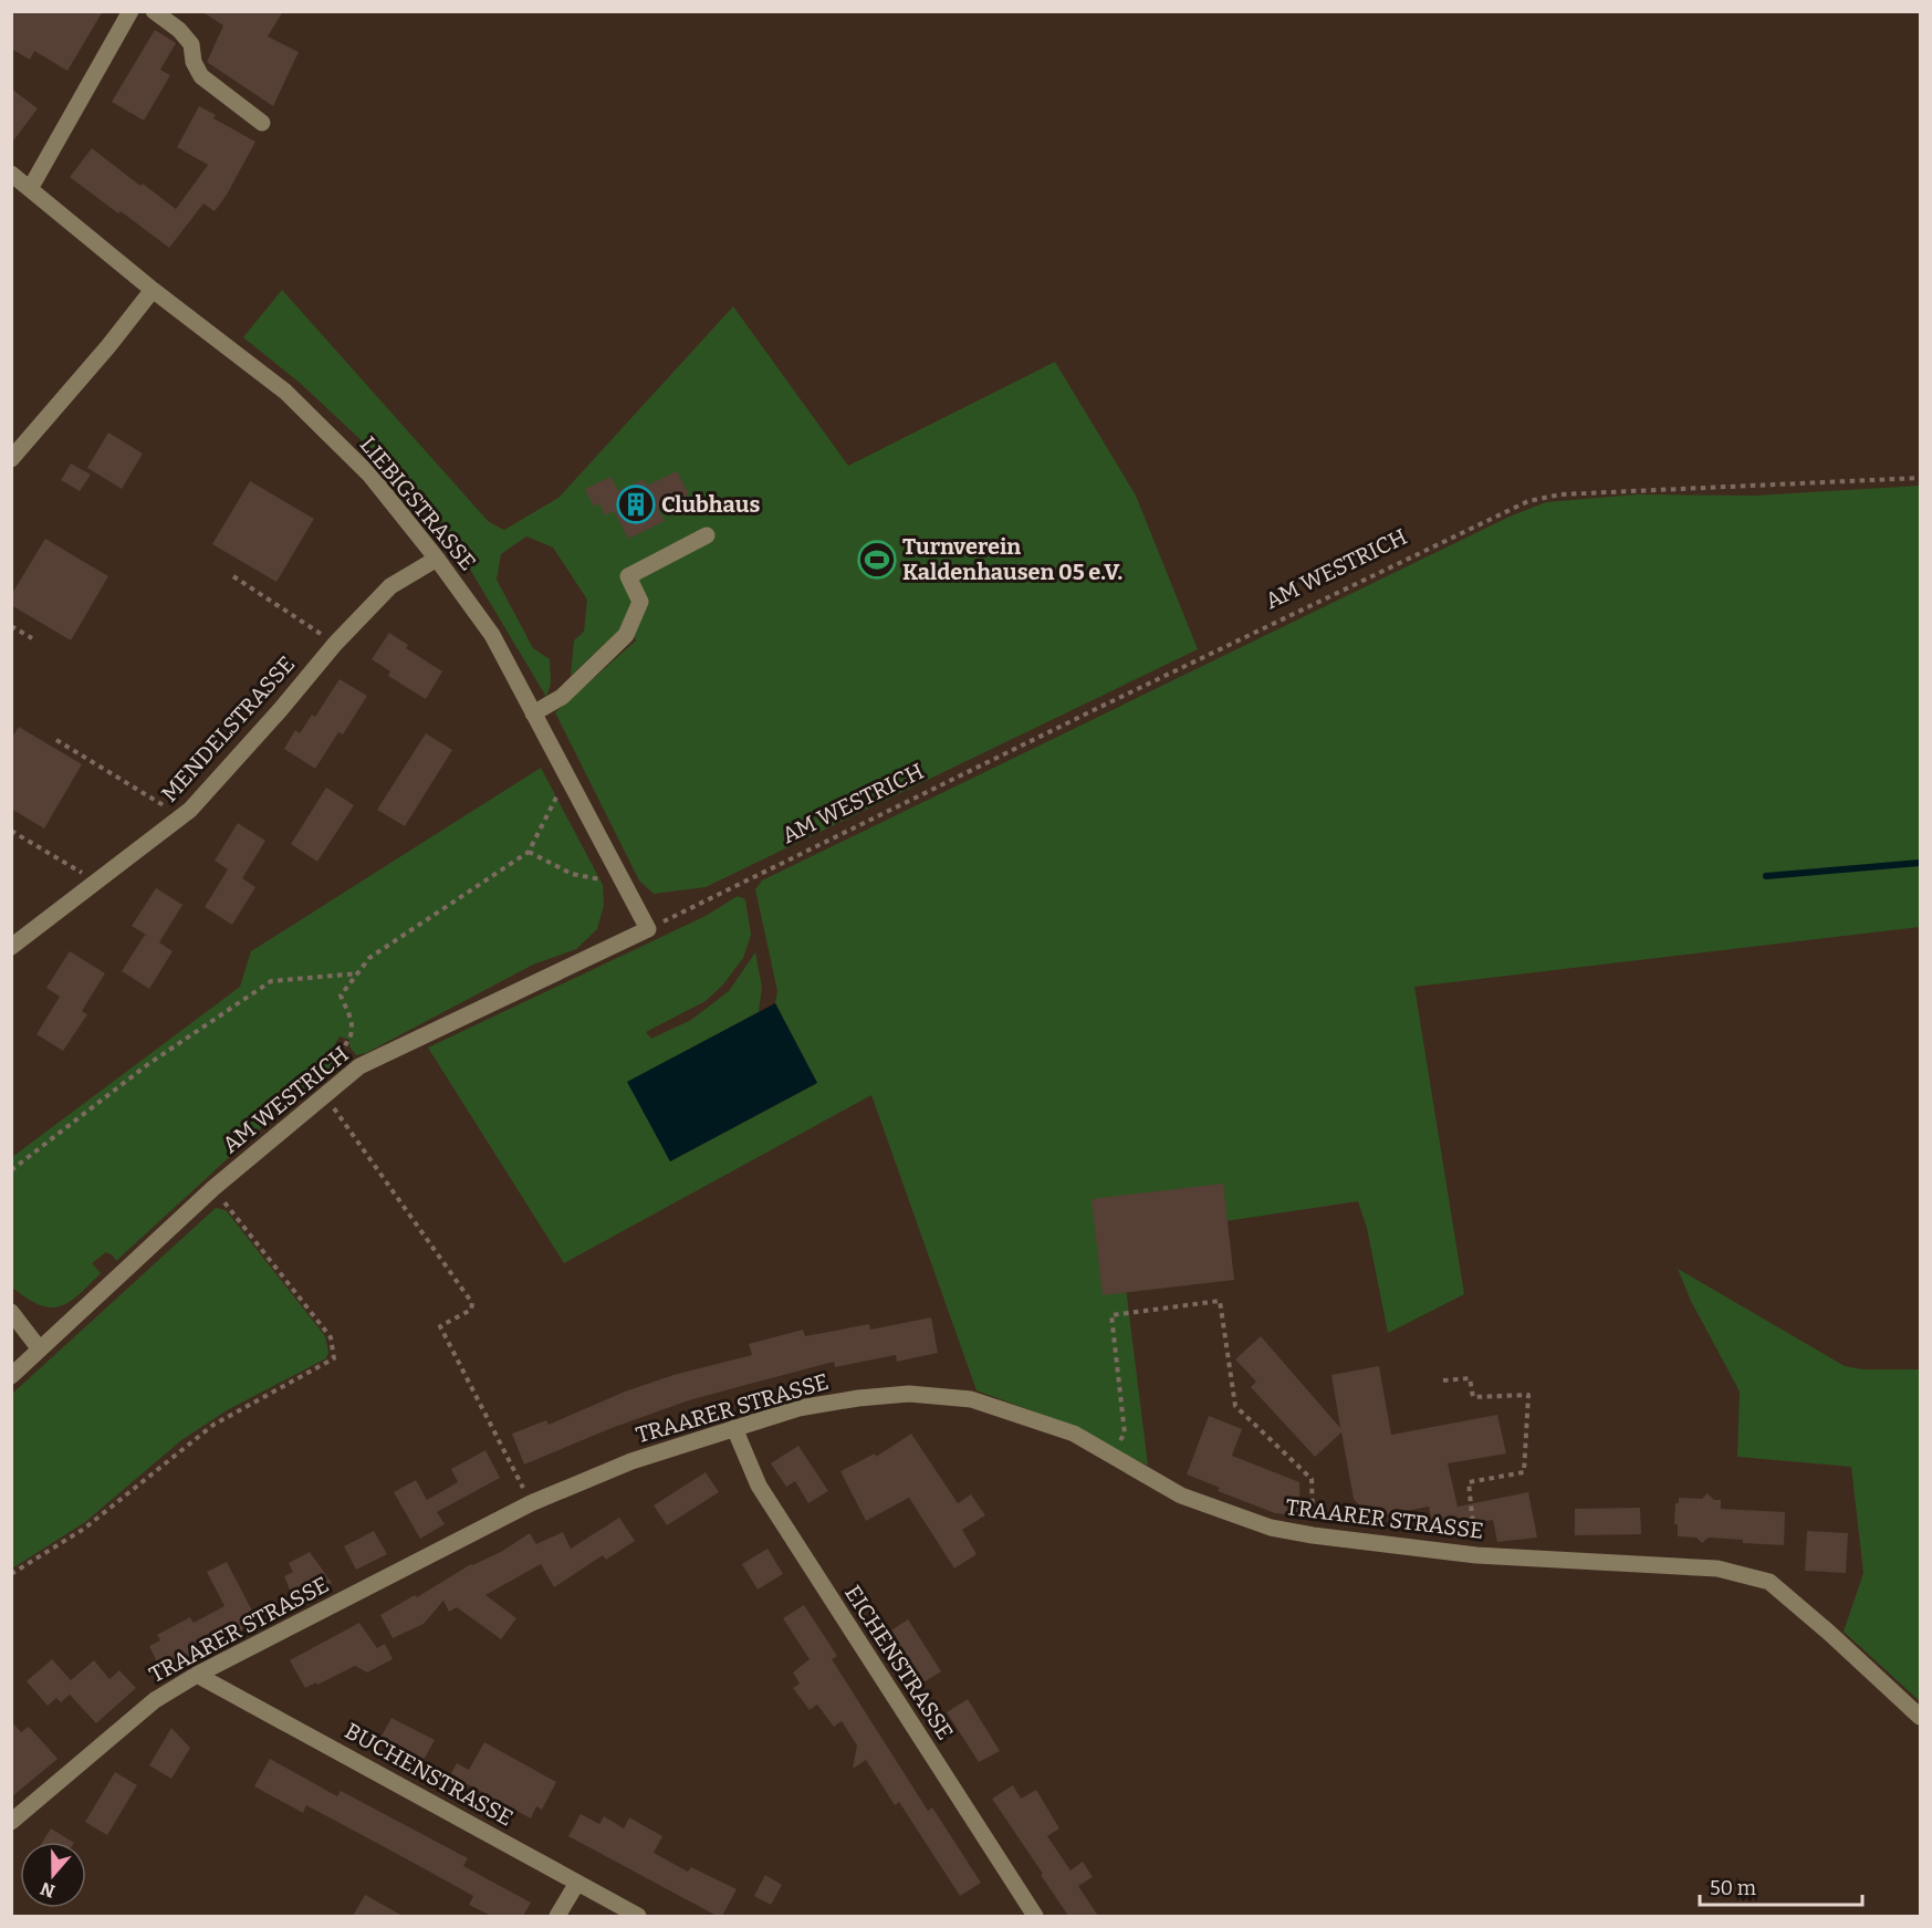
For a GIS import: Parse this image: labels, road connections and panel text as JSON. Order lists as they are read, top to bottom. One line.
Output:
{"streets":{"street":["LIEBIGSTRASSE","AM WESTRICH","MENDELSTRASSE","TRAARER STRASSE","EICHENSTRASSE","BUCHENSTRASSE"]},"crossings":[["LIEBIGSTRASSE","AM WESTRICH"],["LIEBIGSTRASSE","MENDELSTRASSE"],["TRAARER STRASSE","EICHENSTRASSE"],["TRAARER STRASSE","BUCHENSTRASSE"]],"places":{"building":["Clubhaus"],"sports":["Turnverein Kaldenhausen 05 e.V."]},"scale_bar":"50 m","north":"bottom"}
